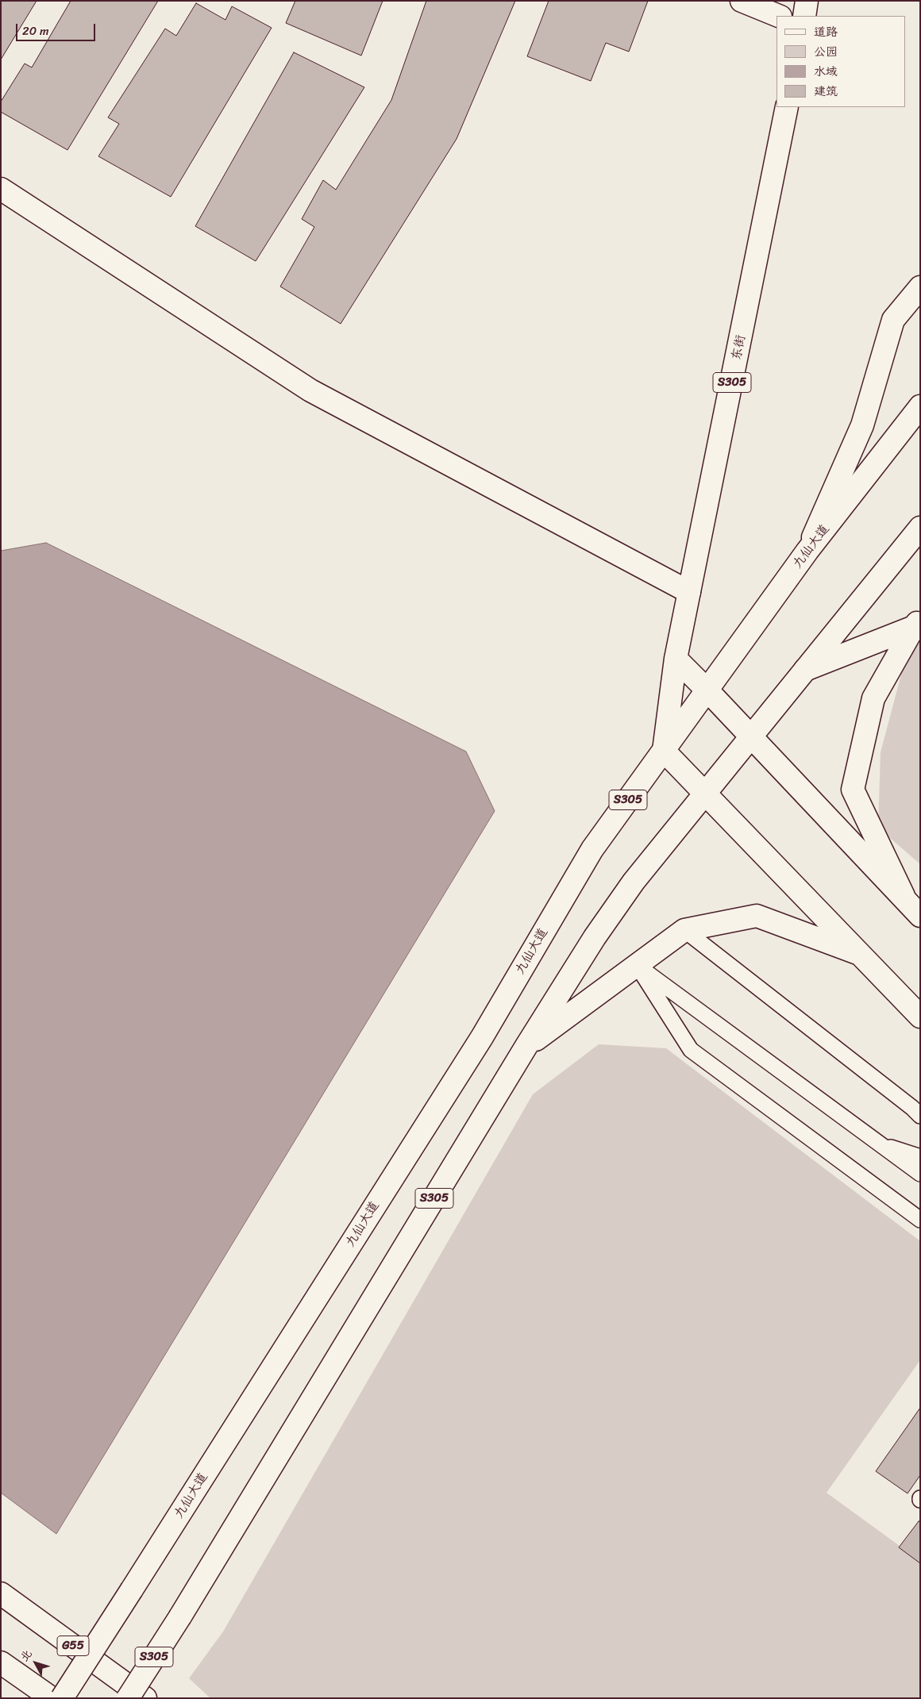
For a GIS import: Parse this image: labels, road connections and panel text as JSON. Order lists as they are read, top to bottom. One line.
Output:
{"streets":{"main road":["东街","S305","九仙大道","G55"]},"crossings":[["东街","S305"],["S305","九仙大道"]],"legend":["道路","公园","水域","建筑"],"scale_bar":"20 m","north":"top left"}
